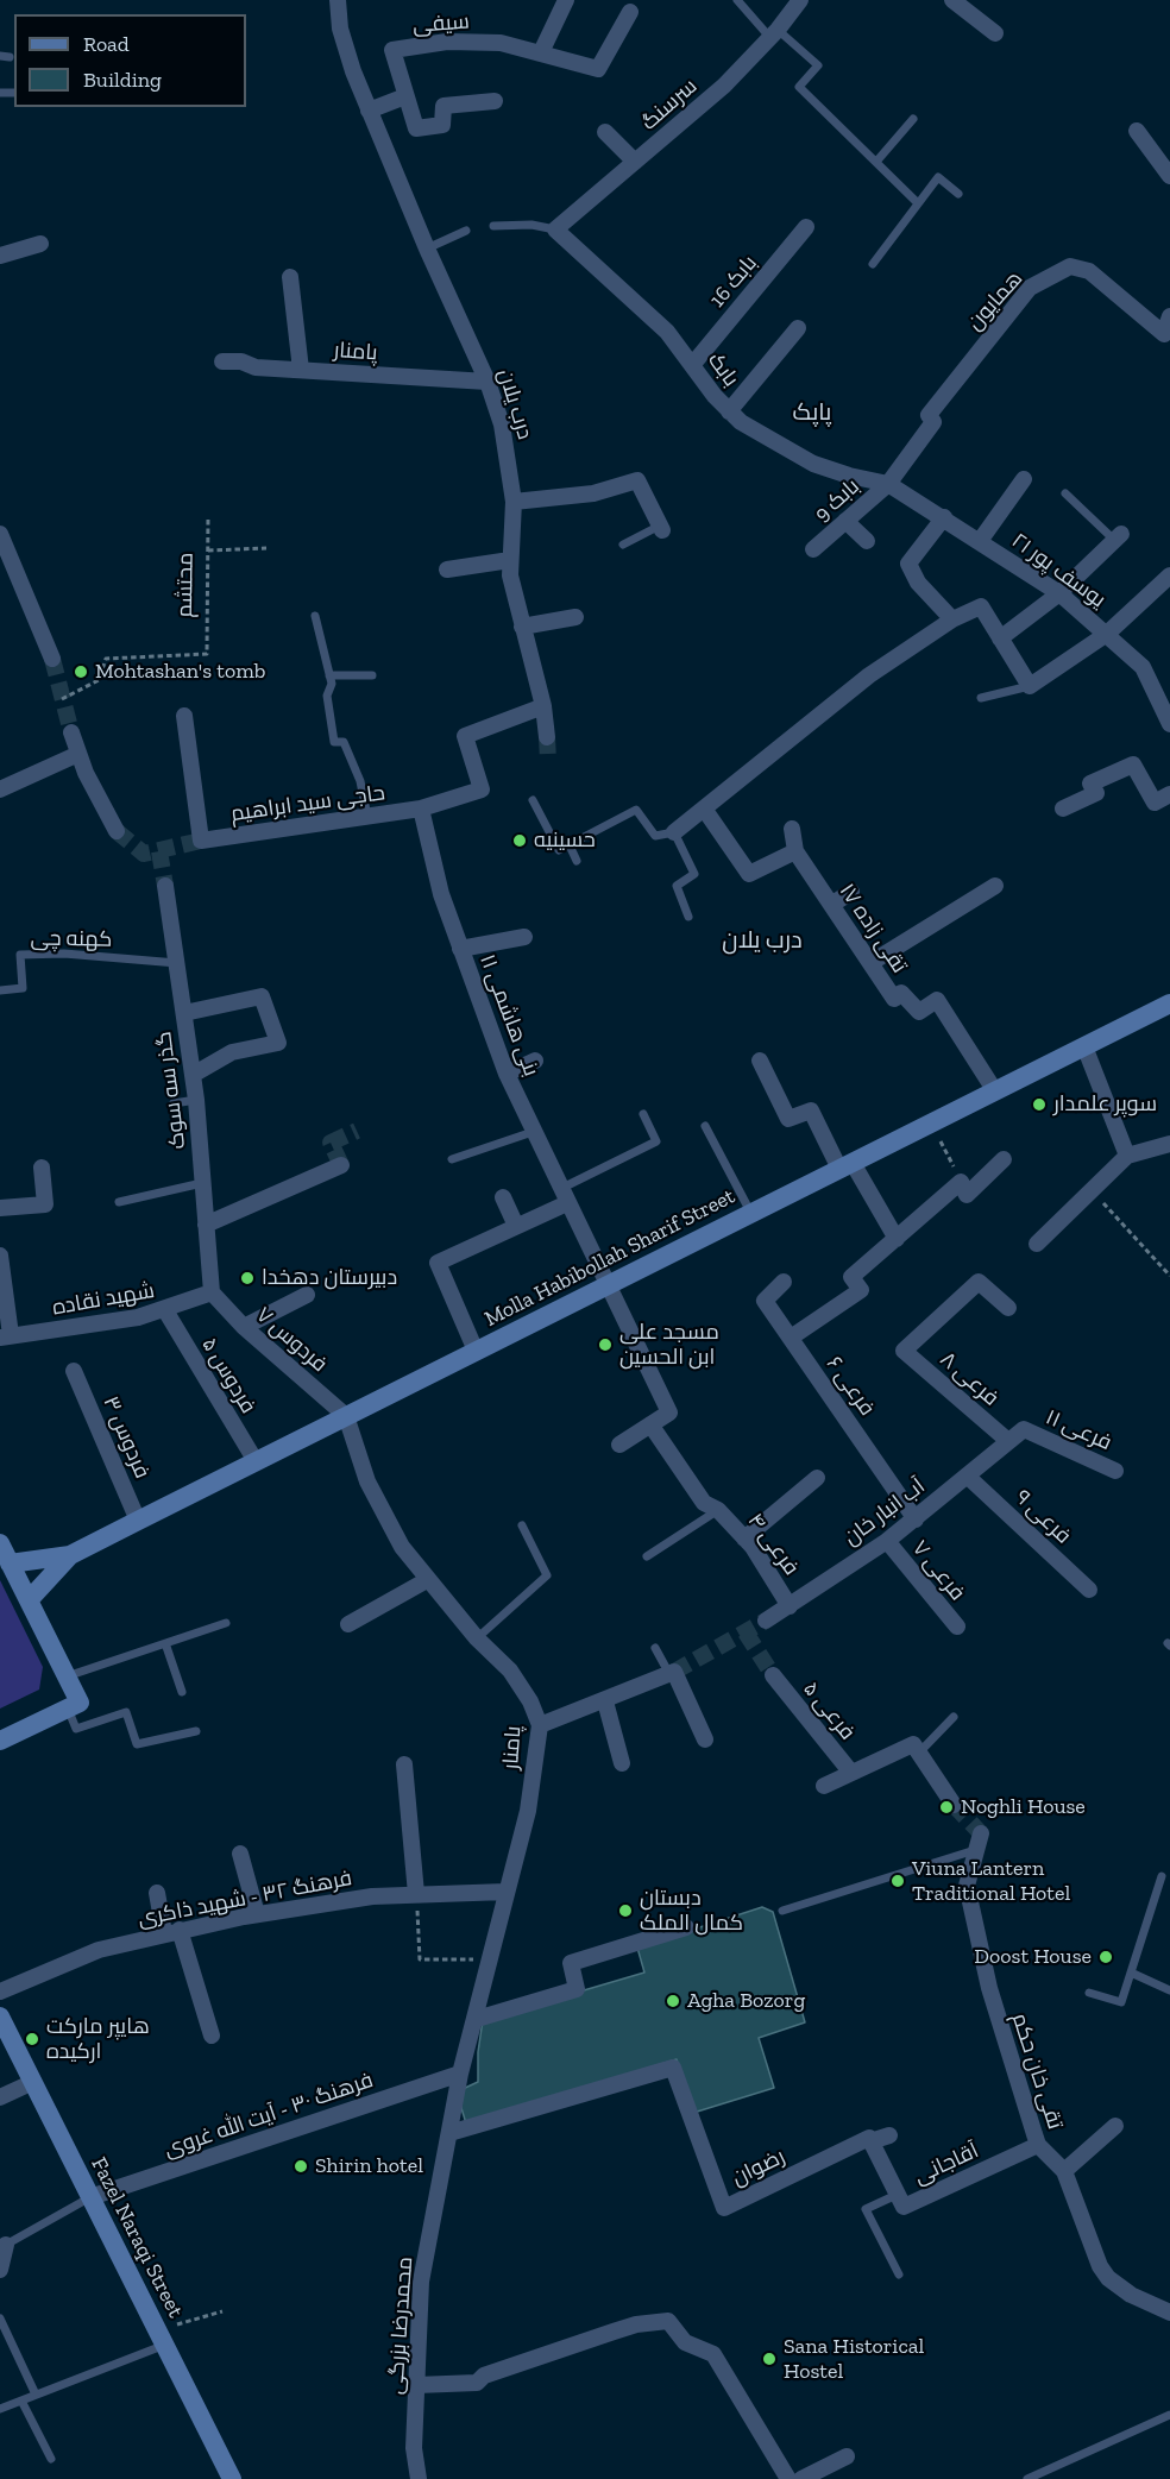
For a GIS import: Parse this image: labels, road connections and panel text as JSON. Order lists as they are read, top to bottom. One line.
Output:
{"streets":{"main road":["Molla Habibollah Sharif Street","Fazel Naraqi Street"],"street":["سیفی","سرسنگ","بابک 16","همایون","پامنار","بابک","درب یلان","بابک 9","یوسف پور ۲۱","حاجی سید ابراهیم","تقی زاده ۱۷","بنی هاشمی ۱۱","گذر سه سوک","شهید نقاده","فردوس ۷","فردوس ۵","فرعی ۸","فرعی ۶","فرعی ۱۱","فردوس ۳","آب انبار خان","فرعی ۹","فرعی ۴","فرعی ۷","فرعی ۵","فرهنگ ۳۲ - شهید ذاکری","تقی خان حکم","فرهنگ ۳۰ - آیت الله غروی","آقاجانی","رضوان","محمدرضا بزرگی"],"lane":["کهنه چی"],"path":["محتشم"]},"crossings":[["سرسنگ","بابک"],["بابک 16","بابک"],["همایون","بابک"],["همایون","بابک 9"],["همایون","یوسف پور ۲۱"],["پامنار","درب یلان"],["پامنار","Molla Habibollah Sharif Street"],["پامنار","فردوس ۷"],["پامنار","فرهنگ ۳۲ - شهید ذاکری"],["پامنار","فرهنگ ۳۰ - آیت الله غروی"],["پامنار","رضوان"],["پامنار","محمدرضا بزرگی"],["بابک","بابک 9"],["بابک","یوسف پور ۲۱"],["بابک 9","یوسف پور ۲۱"],["حاجی سید ابراهیم","بنی هاشمی ۱۱"],["تقی زاده ۱۷","Molla Habibollah Sharif Street"],["کهنه چی","گذر سه سوک"],["بنی هاشمی ۱۱","Molla Habibollah Sharif Street"],["بنی هاشمی ۱۱","فرعی ۴"],["گذر سه سوک","شهید نقاده"],["گذر سه سوک","فردوس ۷"],["Molla Habibollah Sharif Street","فردوس ۷"],["Molla Habibollah Sharif Street","فردوس ۵"],["Molla Habibollah Sharif Street","فردوس ۳"],["شهید نقاده","فردوس ۷"],["شهید نقاده","فردوس ۵"],["فرعی ۸","آب انبار خان"],["فرعی ۶","آب انبار خان"],["فرعی ۱۱","آب انبار خان"],["آب انبار خان","فرعی ۹"],["آب انبار خان","فرعی ۴"],["آب انبار خان","فرعی ۷"],["تقی خان حکم","آقاجانی"],["فرهنگ ۳۰ - آیت الله غروی","Fazel Naraqi Street"],["آقاجانی","رضوان"],["رضوان","محمدرضا بزرگی"]],"districts":["پاپک","درب یلان"],"places":["Mohtashan's tomb","حسینیه","سوپر علمدار","دبیرستان دهخدا","مسجد علی ابن الحسین","Noghli House","Viuna Lantern Traditional Hotel","دبستان کمال الملک","Doost House","Agha Bozorg","هایپر مارکت ارکیده","Shirin hotel","Sana Historical Hostel"],"legend":["Road","Building"]}
